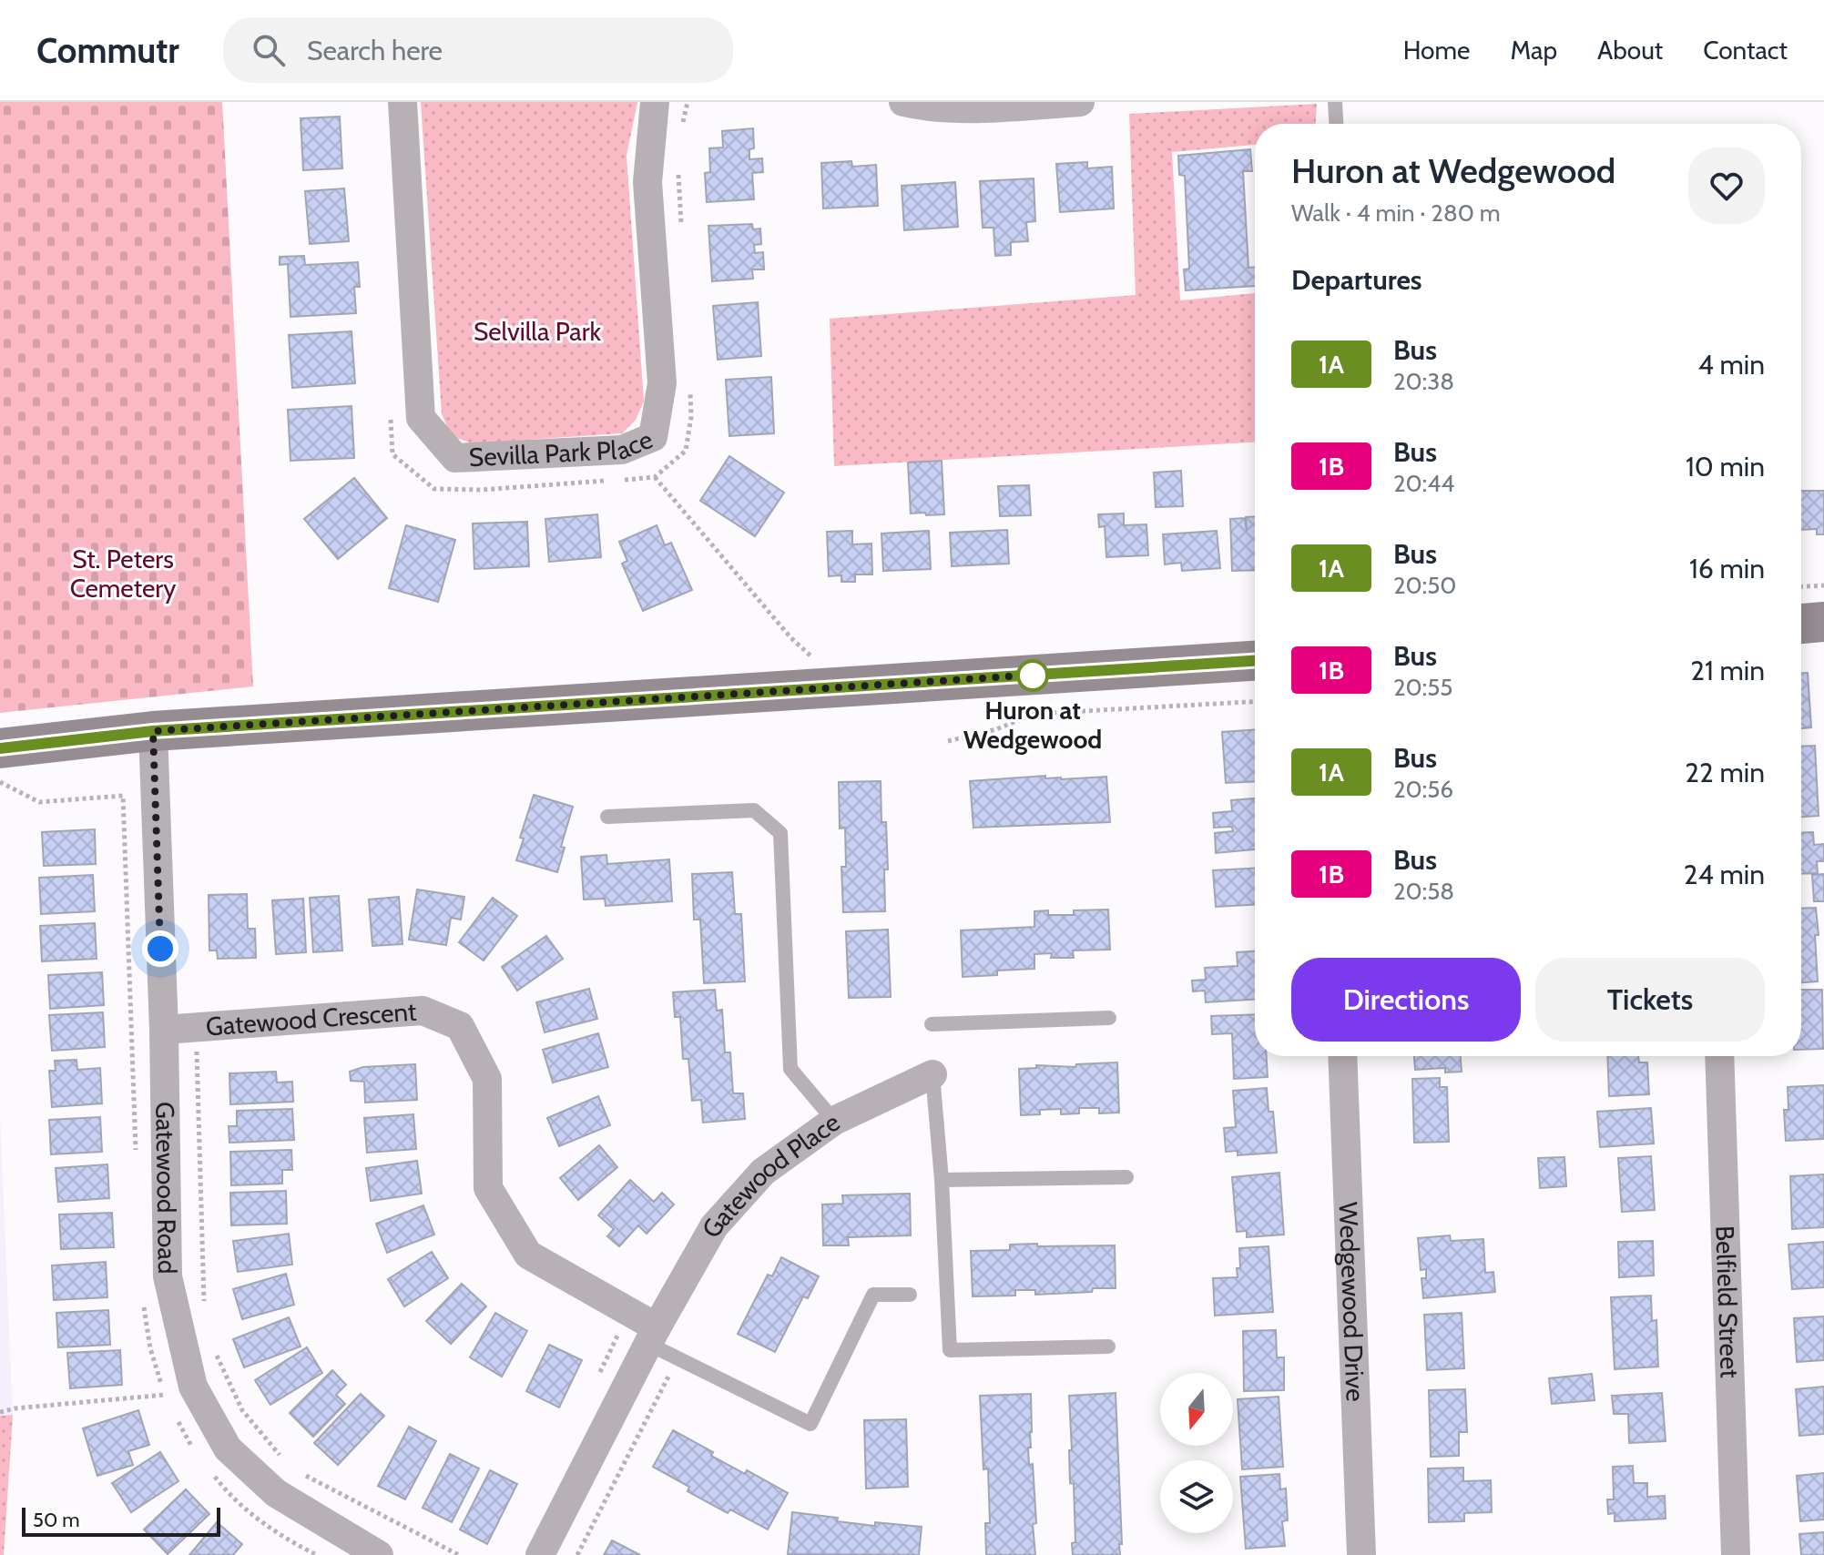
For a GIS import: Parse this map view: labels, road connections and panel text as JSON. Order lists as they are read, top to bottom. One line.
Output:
{"streets":{"street":["Sevilla Park Place","Gatewood Crescent","Gatewood Place","Gatewood Road","Wedgewood Drive","Belfield Street"]},"crossings":[["Gatewood Crescent","Gatewood Place"],["Gatewood Crescent","Gatewood Road"]],"parks":["Selvilla Park","St. Peters Cemetery"],"places":["Huron at Wedgewood"],"lines":["bus line 1A"],"scale_bar":"50 m","north":"bottom","page":{"header":"Commutr","search":"Search here","nav":["Home","Map","About","Contact"],"heading":[["Huron at Wedgewood","Walk · 4 min · 280 m"],"Departures"],"list":[{"mark":"1A","name":"Bus","note":"20:38","value":"4 min"},{"mark":"1B","name":"Bus","note":"20:44","value":"10 min"},{"mark":"1A","name":"Bus","note":"20:50","value":"16 min"},{"mark":"1B","name":"Bus","note":"20:55","value":"21 min"},{"mark":"1A","name":"Bus","note":"20:56","value":"22 min"},{"mark":"1B","name":"Bus","note":"20:58","value":"24 min"}],"buttons":["Directions","Tickets"],"scale":"50 m"}}
